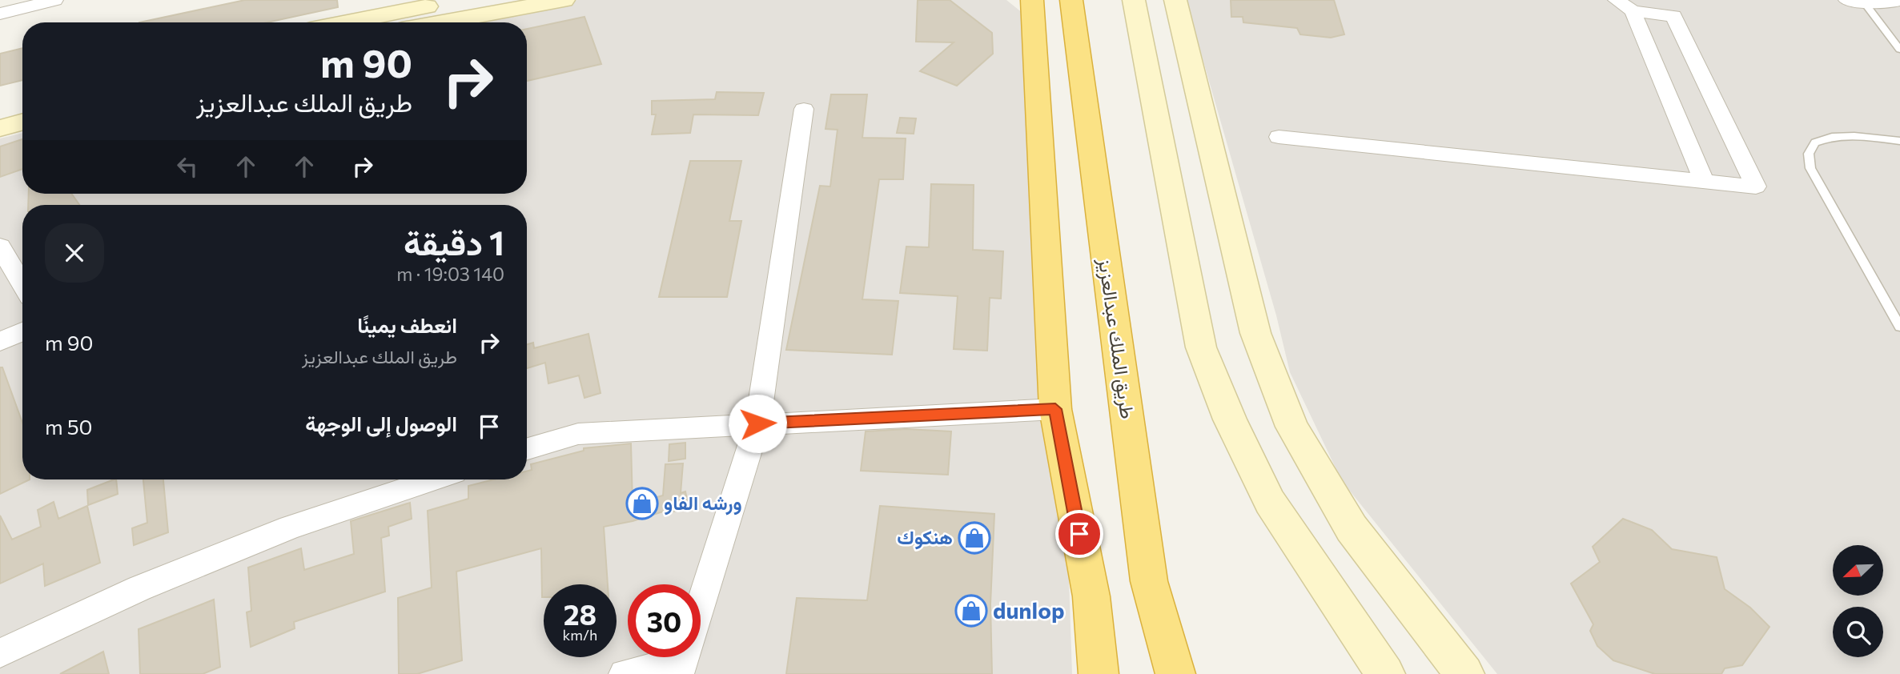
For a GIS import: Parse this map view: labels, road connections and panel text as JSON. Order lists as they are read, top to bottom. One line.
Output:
{"streets":{"highway":["طريق الملك عبدالعزيز"]},"places":{"shop":["ورشه الفاو","هنكوك","dunlop"]},"north":"bottom left","page":{"turn":["90 m","طريق الملك عبدالعزيز"],"heading":["1 دقيقة","140 m · 19:03"],"list":[{"name":"انعطف يمينًا","note":"طريق الملك عبدالعزيز","value":"90 m"},{"name":"الوصول إلى الوجهة","value":"50 m"}],"speed":"28 km/h","limit":"30"}}
